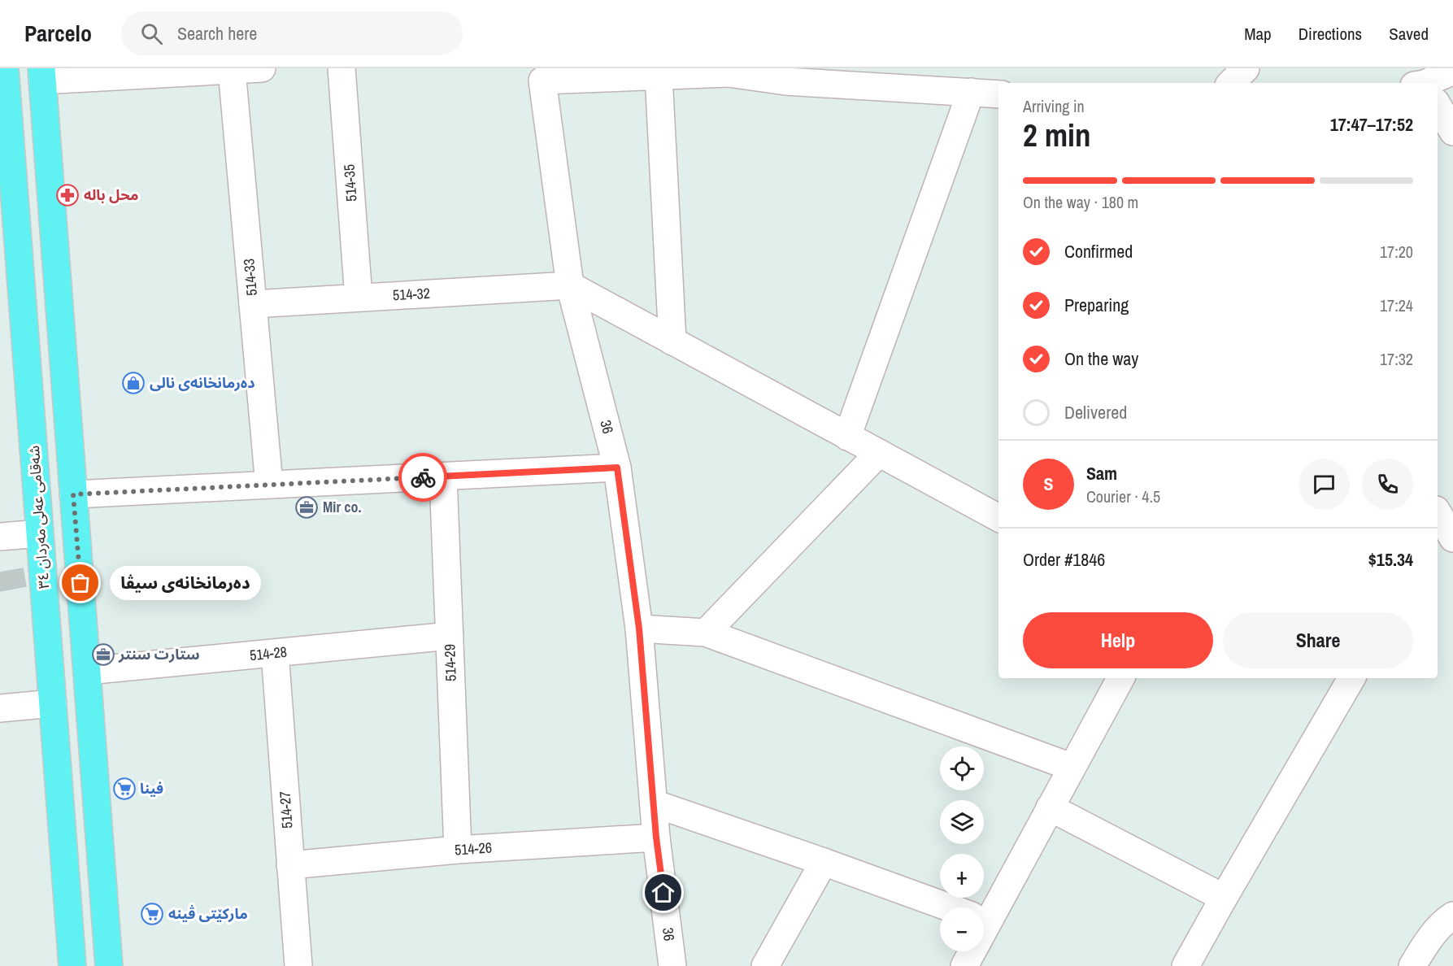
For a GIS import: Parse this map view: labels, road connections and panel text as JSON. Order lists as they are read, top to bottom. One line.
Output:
{"streets":{"main road":["شەقامی عەلی مەردان ٣٤"],"street":["514-35","514-33","514-32","36","514-28","514-29","514-27","514-26"]},"crossings":[["514-35","514-32"],["514-33","514-32"],["514-32","36"],["36","514-26"],["514-28","514-29"],["514-28","514-27"],["514-29","514-26"],["514-27","514-26"]],"places":{"pharmacy":["محل باله"],"shop":["دەرمانخانەی نالی"],"office":["Mir co.","ستارت سنتر"],"other":["دەرمانخانەی سیڤا"],"supermarket":["فينا","مارکێتی ڤینە"]},"page":{"header":"Parcelo","search":"Search here","nav":["Map","Directions","Saved"],"heading":["2 min","Arriving in","17:47–17:52"],"panel":["Sam","Courier · 4.5","Order #1846","$15.34"],"bar":"On the way · 180 m","list":[["Confirmed","17:20"],["Preparing","17:24"],["On the way","17:32"],"Delivered"],"round":"S","bubble":"دەرمانخانەی سیڤا","buttons":["Help","Share"],"map_buttons":["+","−"]}}
